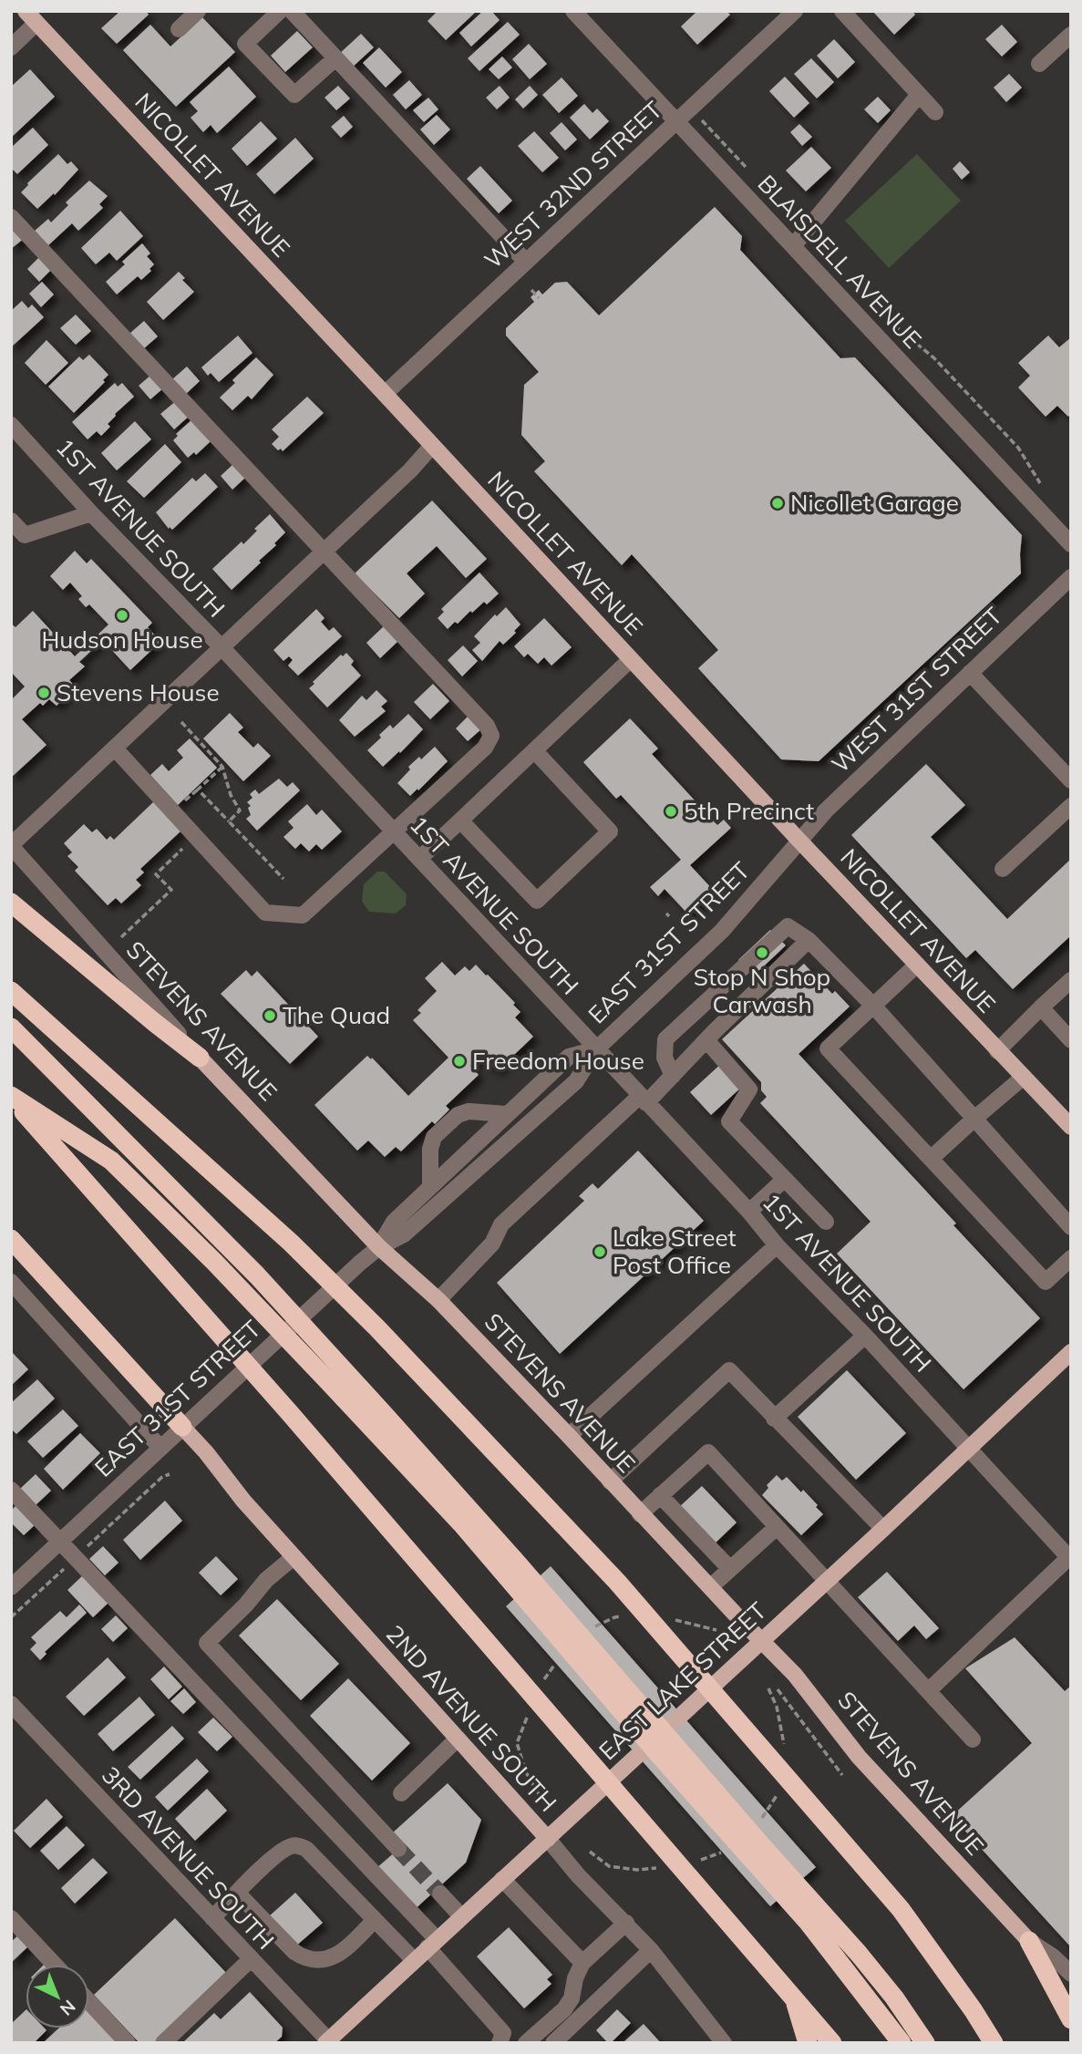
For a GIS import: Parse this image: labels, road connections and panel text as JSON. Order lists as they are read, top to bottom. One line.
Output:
{"streets":{"main road":["NICOLLET AVENUE","STEVENS AVENUE","EAST LAKE STREET","2ND AVENUE SOUTH"],"street":["WEST 32ND STREET","BLAISDELL AVENUE","1ST AVENUE SOUTH","WEST 31ST STREET","EAST 31ST STREET","3RD AVENUE SOUTH"]},"crossings":[["NICOLLET AVENUE","WEST 32ND STREET"],["NICOLLET AVENUE","WEST 31ST STREET"],["NICOLLET AVENUE","EAST 31ST STREET"],["WEST 32ND STREET","BLAISDELL AVENUE"],["1ST AVENUE SOUTH","EAST 31ST STREET"],["1ST AVENUE SOUTH","EAST LAKE STREET"],["WEST 31ST STREET","EAST 31ST STREET"],["EAST 31ST STREET","STEVENS AVENUE"],["EAST 31ST STREET","2ND AVENUE SOUTH"],["STEVENS AVENUE","EAST LAKE STREET"],["EAST LAKE STREET","2ND AVENUE SOUTH"],["EAST LAKE STREET","3RD AVENUE SOUTH"]],"places":["Nicollet Garage","Hudson House","Stevens House","5th Precinct","Stop N Shop Carwash","The Quad","Freedom House","Lake Street Post Office"],"north":"bottom right"}
